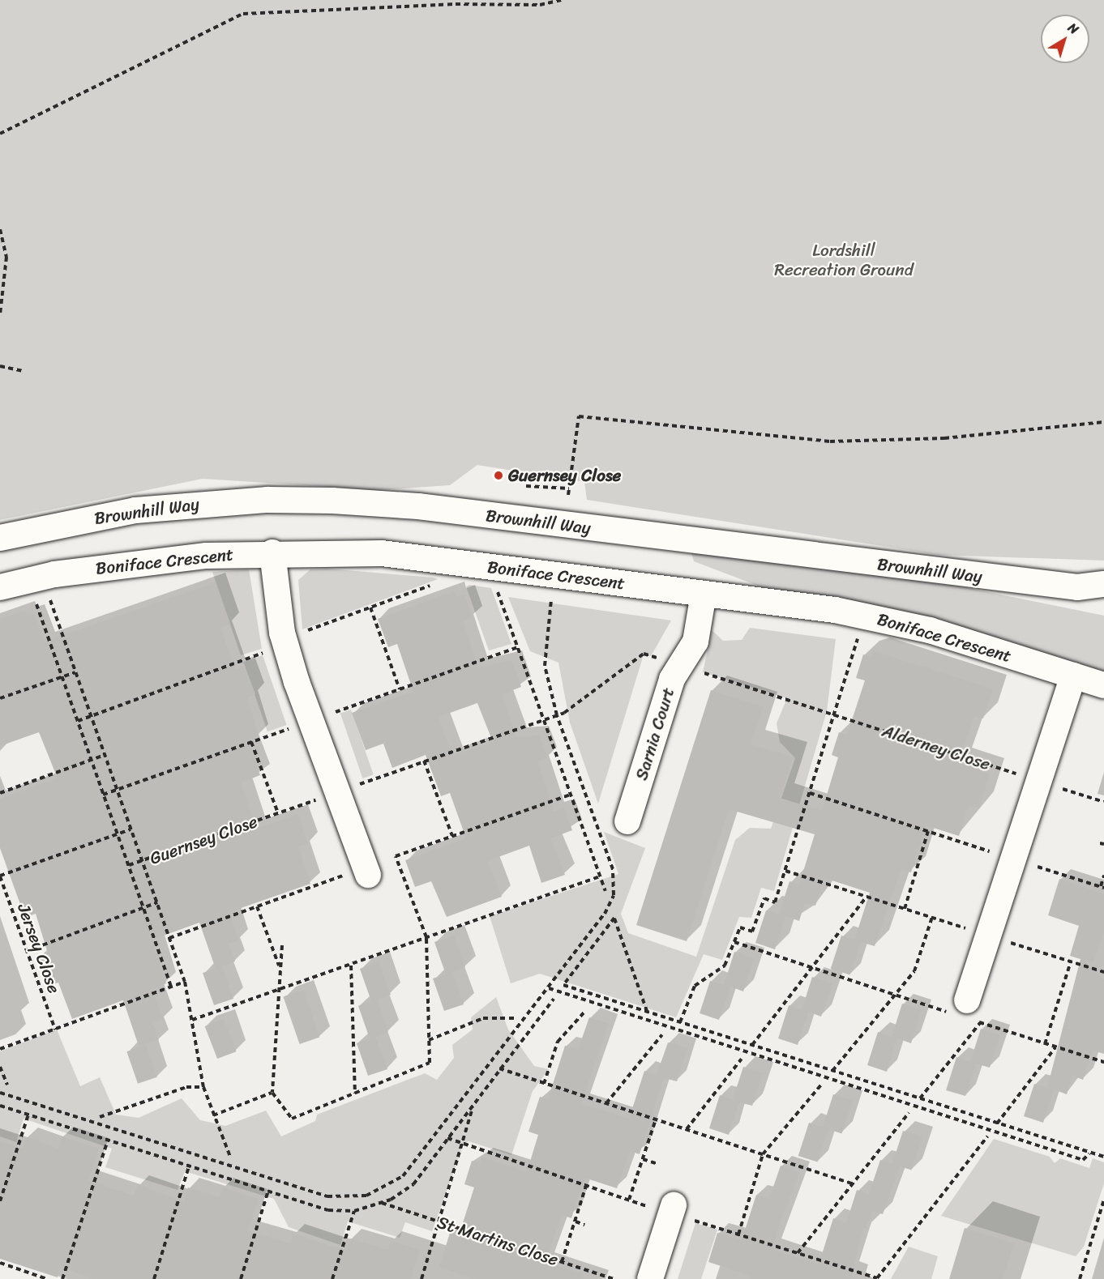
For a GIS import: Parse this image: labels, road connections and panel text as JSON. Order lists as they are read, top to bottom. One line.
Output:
{"streets":{"street":["Brownhill Way","Boniface Crescent","Sarnia Court"],"path":["Alderney Close","Guernsey Close","Jersey Close","St Martins Close"]},"crossings":[["Boniface Crescent","Sarnia Court"]],"parks":["Lordshill Recreation Ground"],"places":["Guernsey Close"],"north":"top right"}
